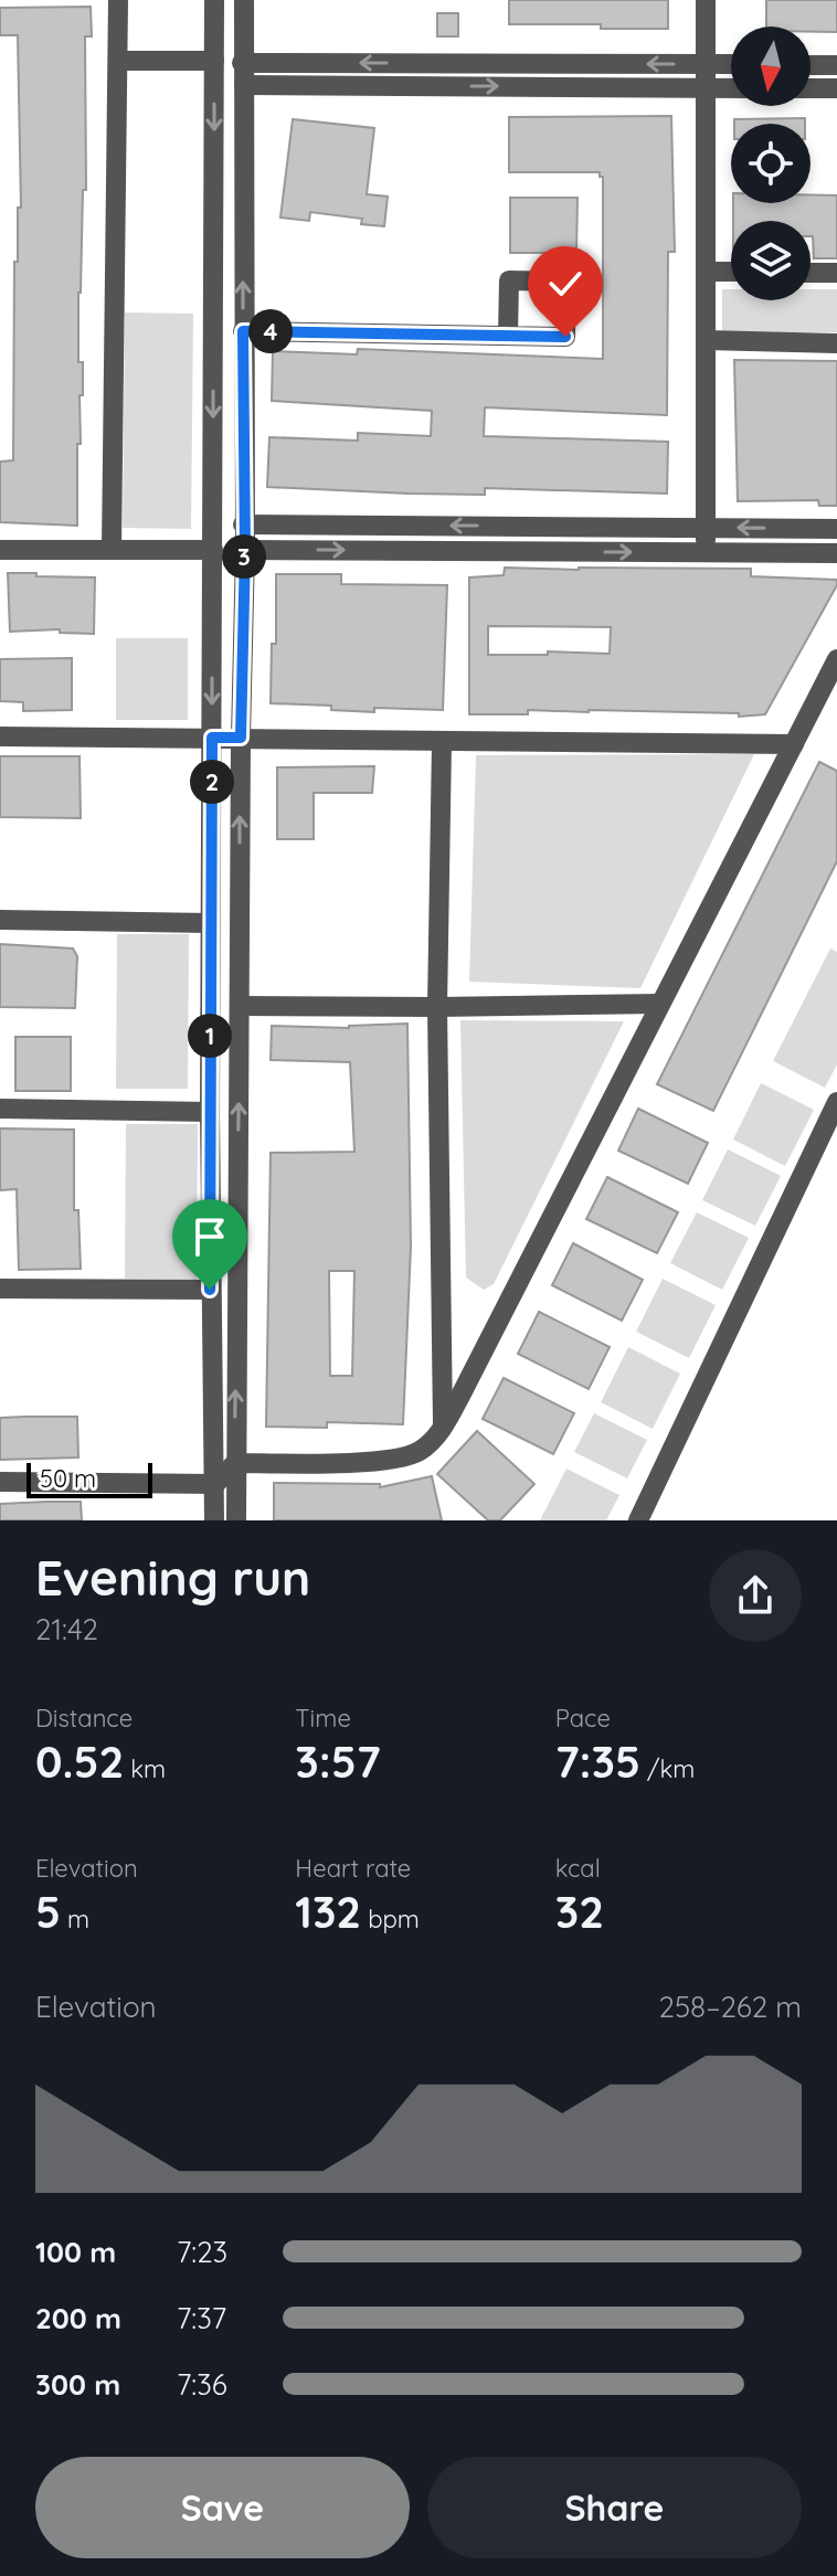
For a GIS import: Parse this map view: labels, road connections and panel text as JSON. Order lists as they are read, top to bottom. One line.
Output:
{"scale_bar":"50 m","north":"bottom","page":{"pins":["4","3","2","1"],"scale":"50 m","heading":["Evening run","21:42"],"stats":[["Distance","0.52 km"],["Time","3:57"],["Pace","7:35 /km"],["Elevation","5 m"],["Heart rate","132 bpm"],["kcal","32"]],"chart":["Elevation","258–262 m"],"list":[{"name":"100 m","note":"7:23"},{"name":"200 m","note":"7:37"},{"name":"300 m","note":"7:36"}],"buttons":["Save","Share"]}}
